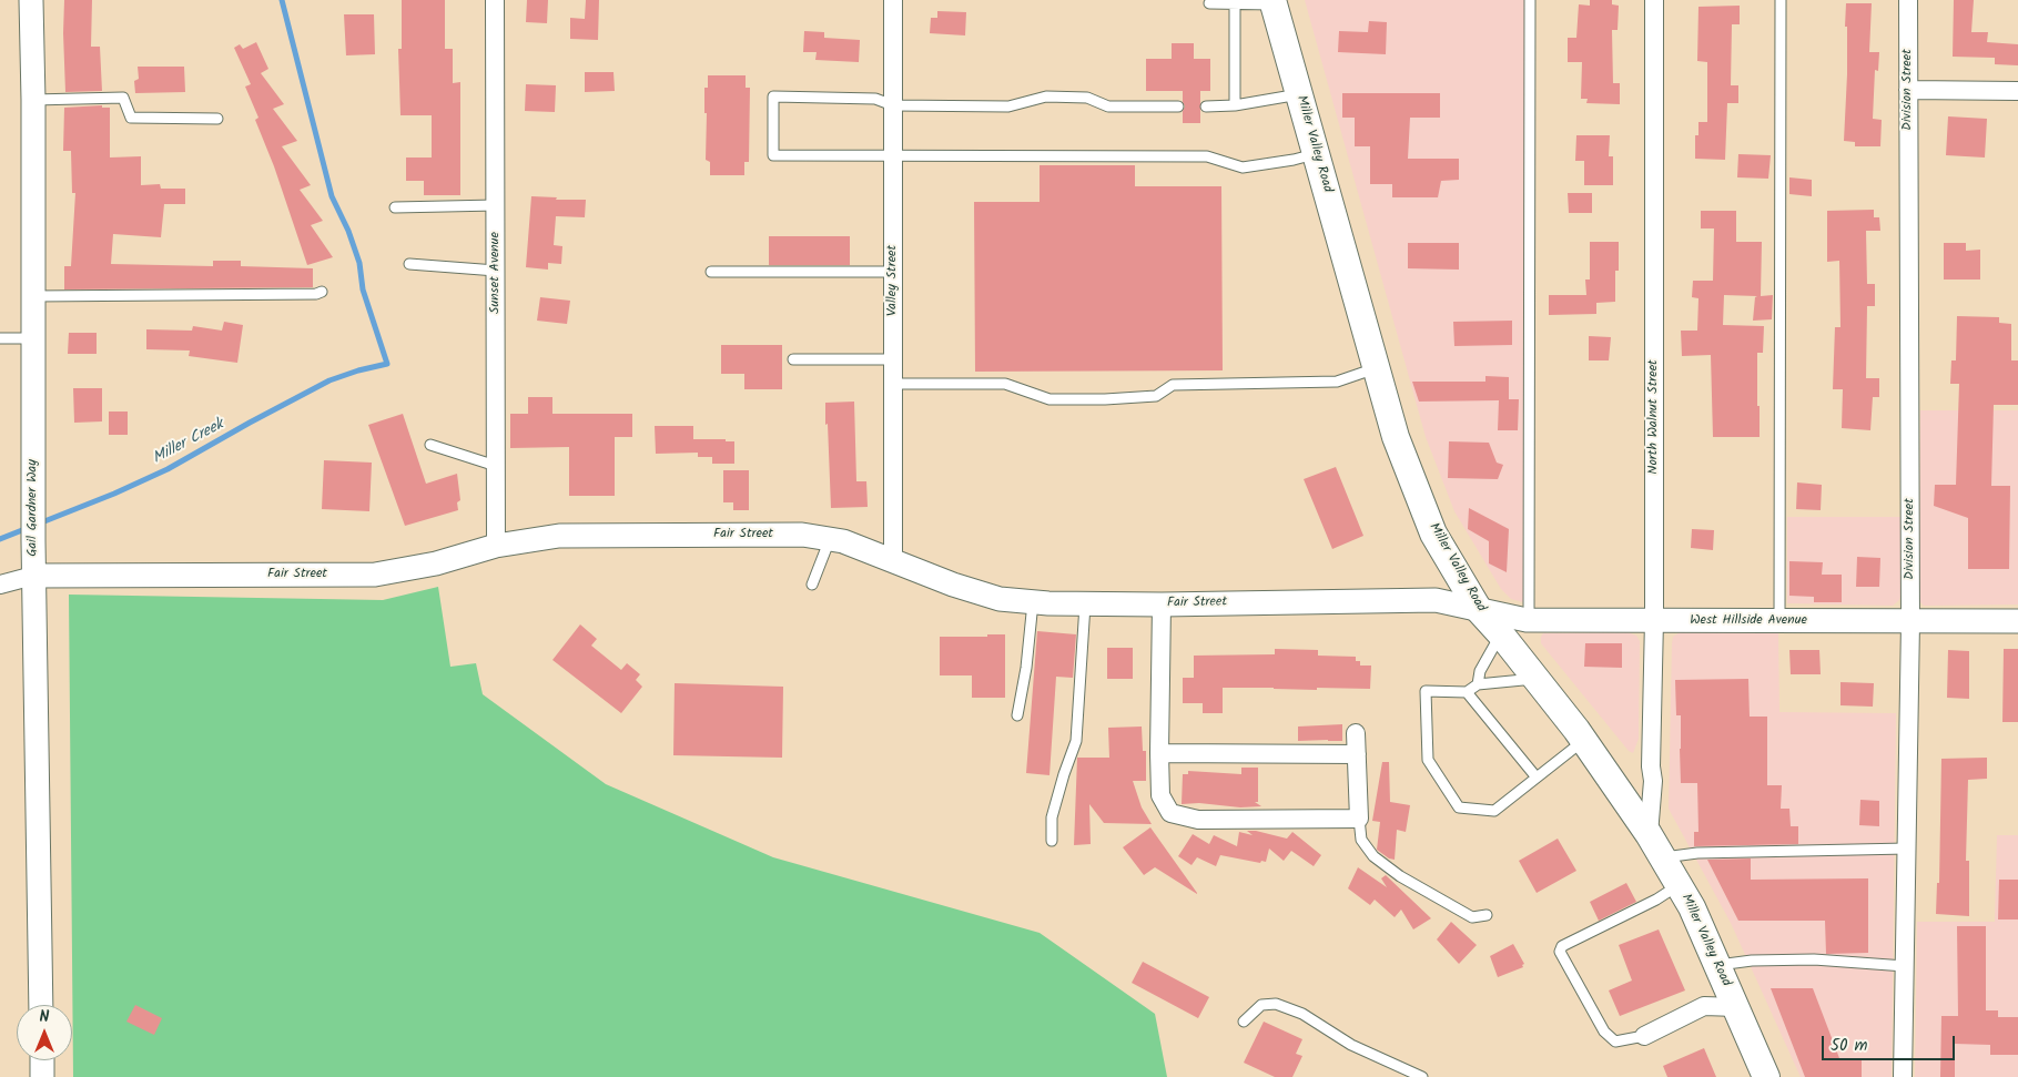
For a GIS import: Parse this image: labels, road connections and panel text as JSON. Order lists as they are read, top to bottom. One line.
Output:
{"streets":{"main road":["Miller Valley Road"],"street":["Division Street","Sunset Avenue","Valley Street","North Walnut Street","Gail Gardner Way","Fair Street","West Hillside Avenue"]},"crossings":[["Division Street","West Hillside Avenue"],["Miller Valley Road","North Walnut Street"],["Miller Valley Road","Fair Street"],["Miller Valley Road","West Hillside Avenue"],["Sunset Avenue","Fair Street"],["Valley Street","Fair Street"],["North Walnut Street","West Hillside Avenue"],["Gail Gardner Way","Fair Street"],["Fair Street","West Hillside Avenue"]],"water":["Miller Creek"],"scale_bar":"50 m","north":"top"}
